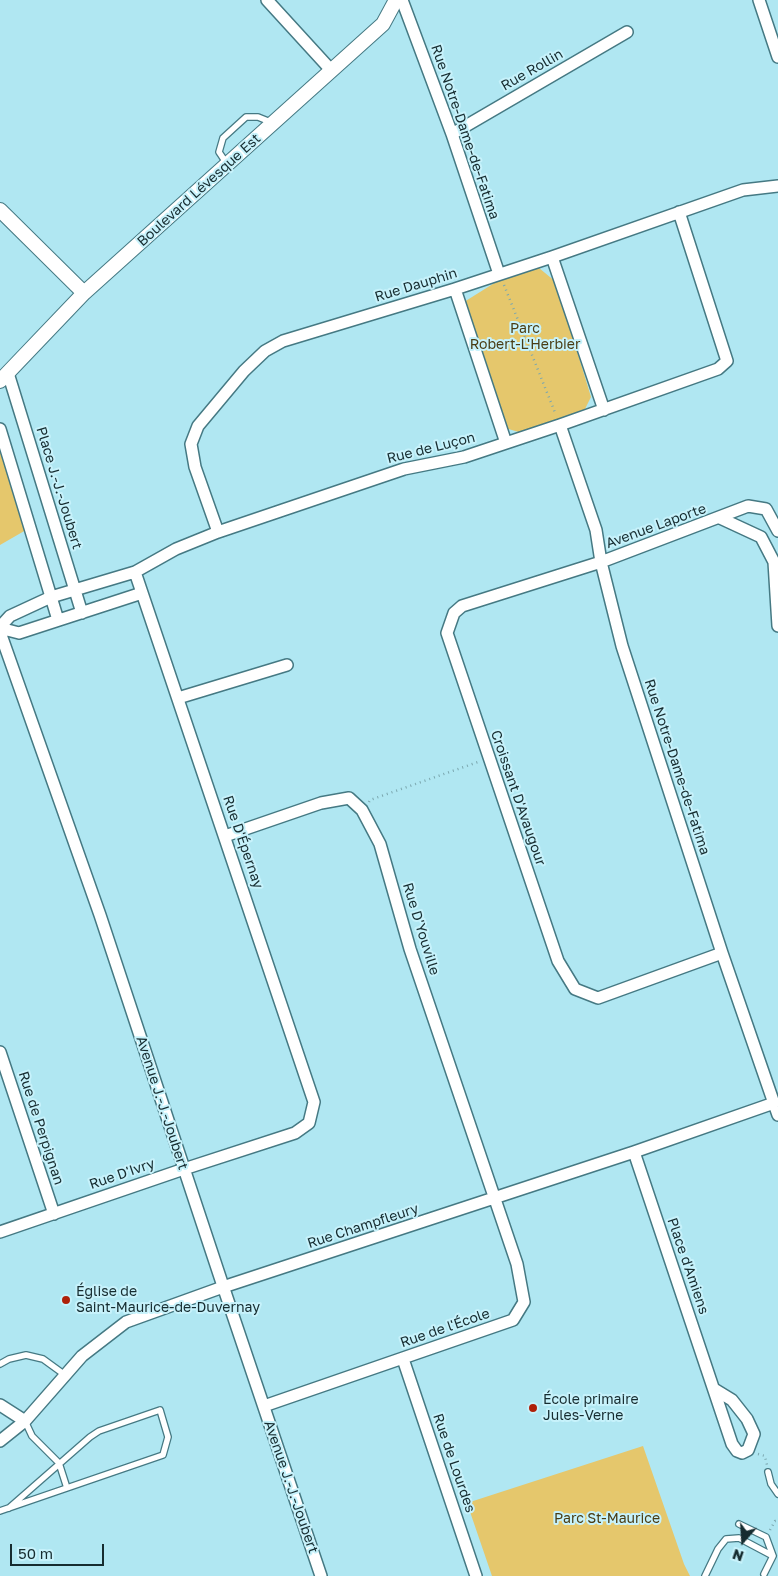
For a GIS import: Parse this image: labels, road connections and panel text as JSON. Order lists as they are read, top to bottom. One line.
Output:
{"streets":{"street":["Rue Rollin","Rue Notre-Dame-de-Fatima","Boulevard Lévesque Est","Rue Dauphin","Rue de Luçon","Place J.-J.-Joubert","Avenue Laporte","Croissant D'Avaugour","Rue D'Épernay","Rue D'Youville","Avenue J.-J.-Joubert","Rue de Perpignan","Rue D'Ivry","Rue Champfleury","Place d'Amiens","Rue de l'École","Rue de Lourdes"]},"crossings":[["Rue Rollin","Rue Notre-Dame-de-Fatima"],["Rue Notre-Dame-de-Fatima","Rue Dauphin"],["Rue Notre-Dame-de-Fatima","Rue de Luçon"],["Rue Notre-Dame-de-Fatima","Avenue Laporte"],["Rue Notre-Dame-de-Fatima","Croissant D'Avaugour"],["Rue Notre-Dame-de-Fatima","Rue Champfleury"],["Boulevard Lévesque Est","Place J.-J.-Joubert"],["Rue Dauphin","Rue de Luçon"],["Rue de Luçon","Place J.-J.-Joubert"],["Rue de Luçon","Rue D'Épernay"],["Rue de Luçon","Avenue J.-J.-Joubert"],["Avenue Laporte","Croissant D'Avaugour"],["Rue D'Épernay","Rue D'Ivry"],["Rue D'Youville","Rue Champfleury"],["Rue D'Youville","Rue de l'École"],["Avenue J.-J.-Joubert","Rue D'Ivry"],["Avenue J.-J.-Joubert","Rue Champfleury"],["Avenue J.-J.-Joubert","Rue de l'École"],["Rue de Perpignan","Rue D'Ivry"],["Rue Champfleury","Place d'Amiens"],["Rue Champfleury","Rue de l'École"],["Rue de l'École","Rue de Lourdes"]],"parks":["Parc Robert-L'Herbier","Parc St-Maurice"],"places":["Église de Saint-Maurice-de-Duvernay","École primaire Jules-Verne"],"scale_bar":"50 m","north":"bottom"}
